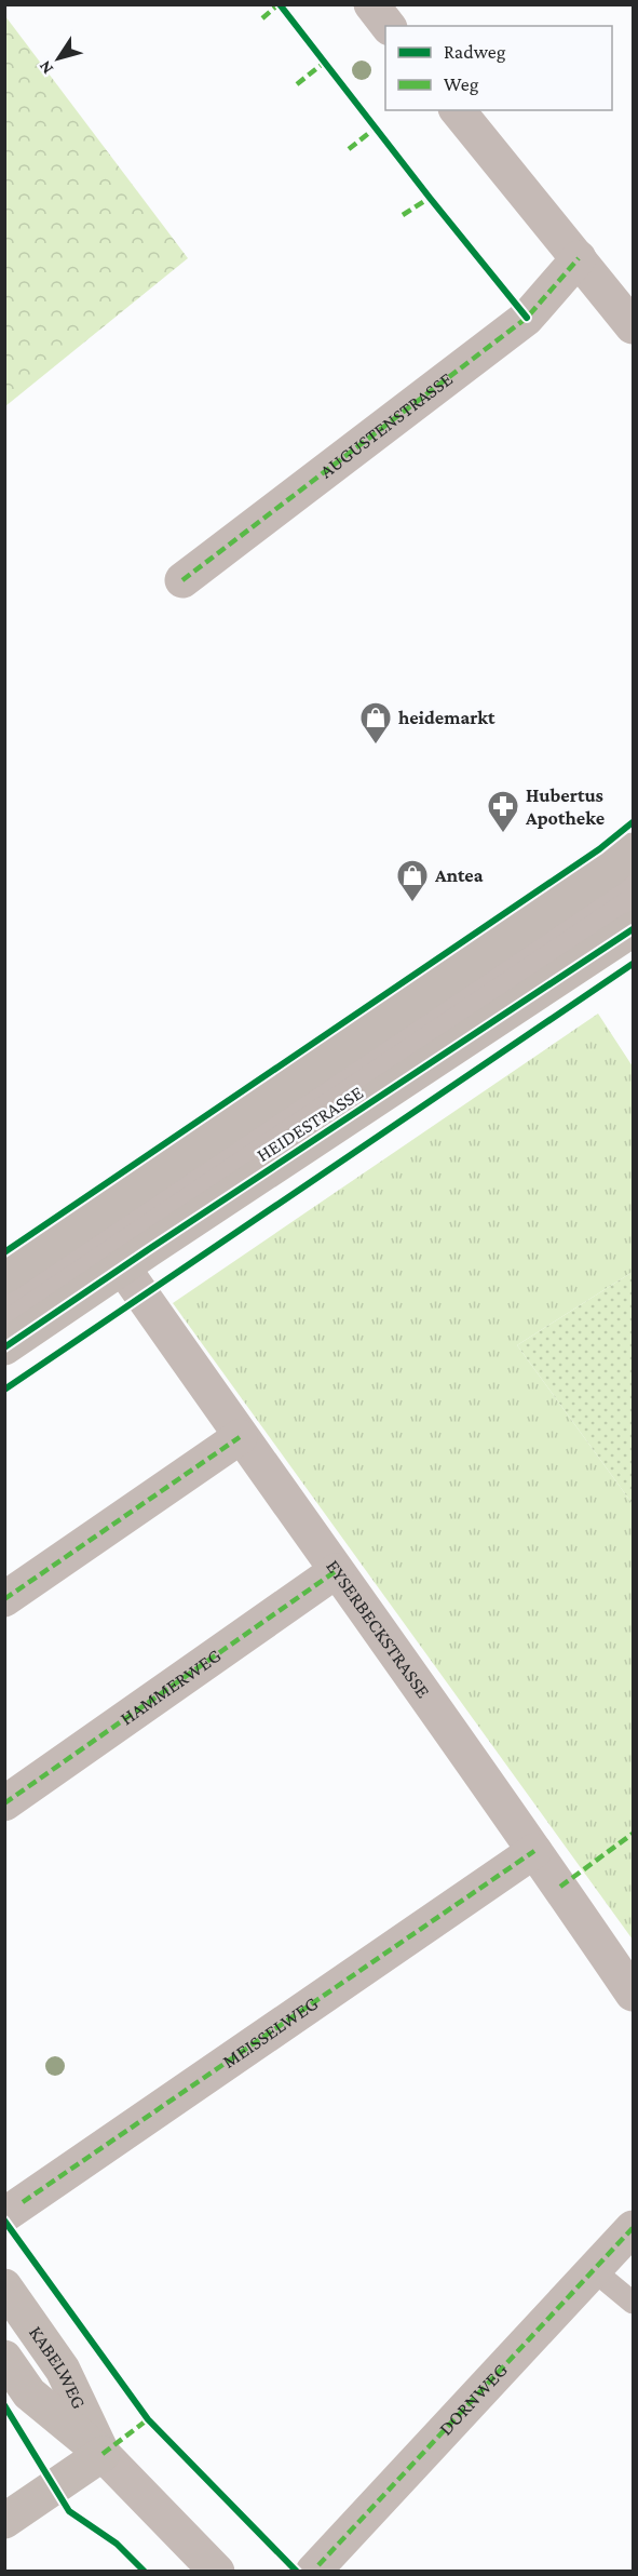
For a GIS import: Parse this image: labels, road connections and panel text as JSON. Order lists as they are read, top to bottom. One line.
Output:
{"streets":{"main road":["HEIDESTRASSE","KABELWEG"],"street":["AUGUSTENSTRASSE","EYSERBECKSTRASSE","HAMMERWEG","MEISSELWEG","DORNWEG"]},"crossings":[["HEIDESTRASSE","EYSERBECKSTRASSE"],["EYSERBECKSTRASSE","HAMMERWEG"],["EYSERBECKSTRASSE","MEISSELWEG"]],"places":{"shop":["heidemarkt","Antea"],"pharmacy":["Hubertus Apotheke"]},"legend":["Radweg","Weg"],"north":"bottom left"}
